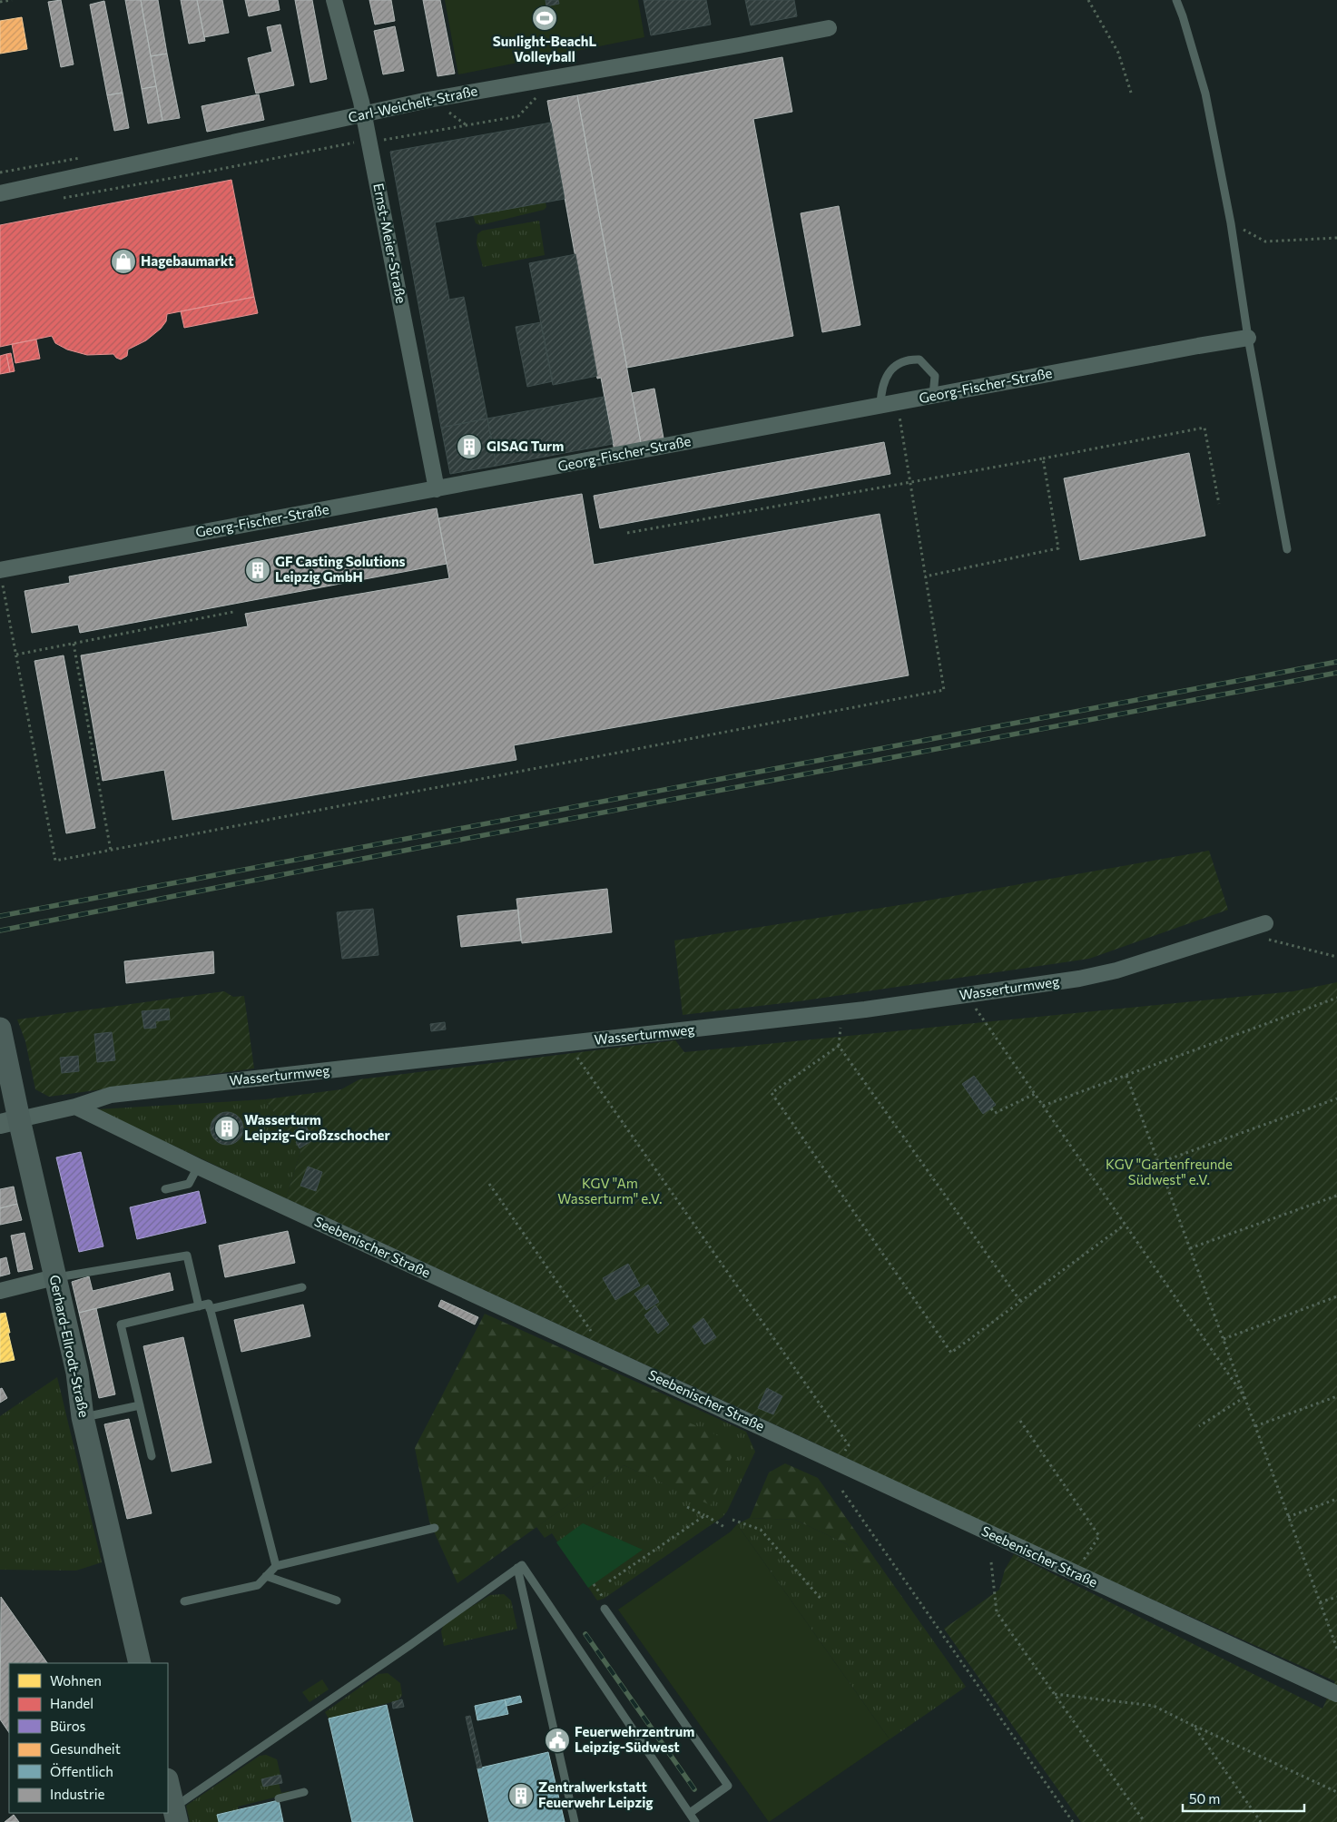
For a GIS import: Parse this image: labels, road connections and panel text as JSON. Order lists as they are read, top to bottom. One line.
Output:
{"streets":{"main road":["Gerhard-Ellrodt-Straße"],"street":["Carl-Weichelt-Straße","Ernst-Meier-Straße","Georg-Fischer-Straße","Wasserturmweg","Seebenischer Straße"]},"crossings":[["Carl-Weichelt-Straße","Ernst-Meier-Straße"],["Ernst-Meier-Straße","Georg-Fischer-Straße"],["Wasserturmweg","Seebenischer Straße"],["Wasserturmweg","Gerhard-Ellrodt-Straße"]],"parks":["KGV \"Gartenfreunde Südwest\" e.V.","KGV \"Am Wasserturm\" e.V."],"places":{"sports":["Sunlight-BeachL Volleyball"],"shop":["Hagebaumarkt"],"building":["GISAG Turm","GF Casting Solutions Leipzig GmbH","Wasserturm Leipzig-Großzschocher","Zentralwerkstatt Feuerwehr Leipzig"],"public building":["Feuerwehrzentrum Leipzig-Südwest"]},"legend":["Wohnen","Handel","Büros","Gesundheit","Öffentlich","Industrie"],"scale_bar":"50 m"}
